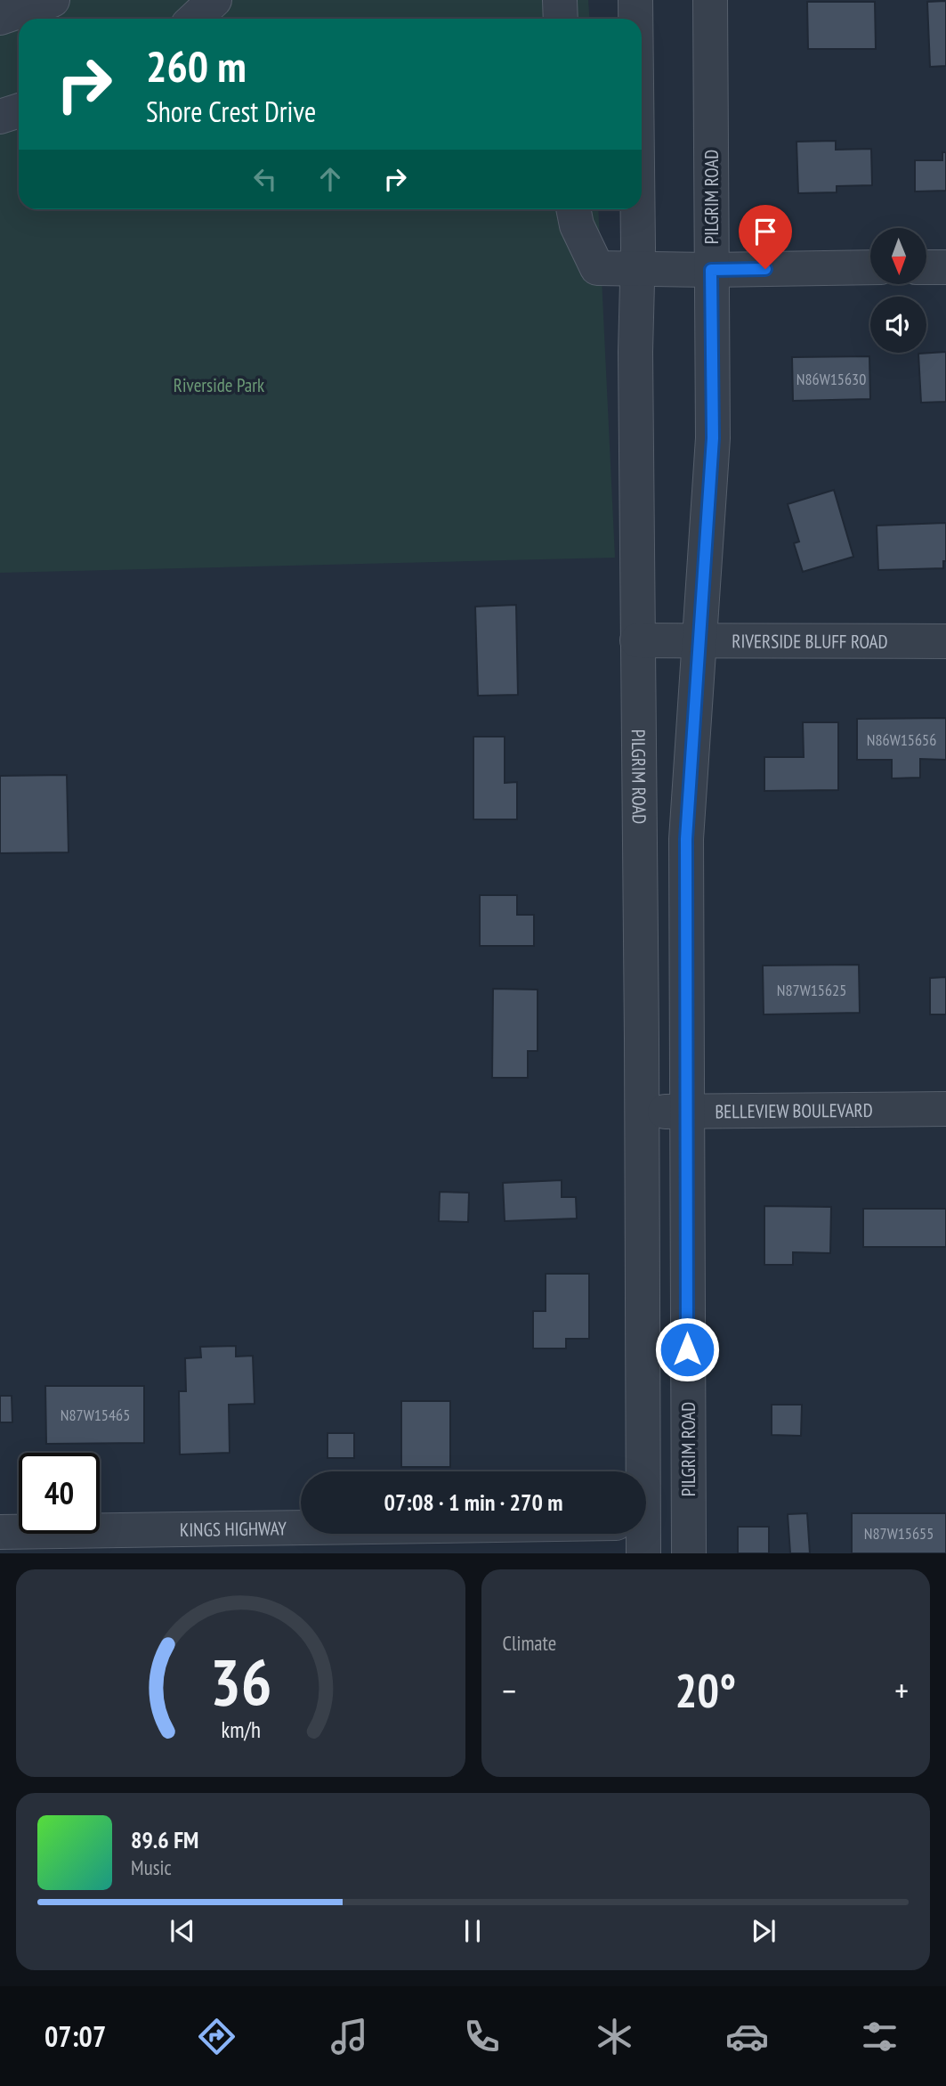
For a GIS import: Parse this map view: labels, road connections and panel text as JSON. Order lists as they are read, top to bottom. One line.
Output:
{"streets":{"street":["PILGRIM ROAD","RIVERSIDE BLUFF ROAD","BELLEVIEW BOULEVARD","KINGS HIGHWAY"]},"crossings":[["PILGRIM ROAD","RIVERSIDE BLUFF ROAD"],["PILGRIM ROAD","BELLEVIEW BOULEVARD"],["PILGRIM ROAD","KINGS HIGHWAY"]],"parks":["Riverside Park"],"house_numbers":["N86W15630","N86W15656","N87W15625","N87W15465","N87W15655"],"north":"bottom","page":{"turn":["260 m","Shore Crest Drive"],"limit":"40","trip":"07:08 · 1 min · 270 m","tile":"Climate","heat":["−","20°","+"],"song":["89.6 FM","Music"],"tabs":"07:07","gauge":["36","km/h"]}}
